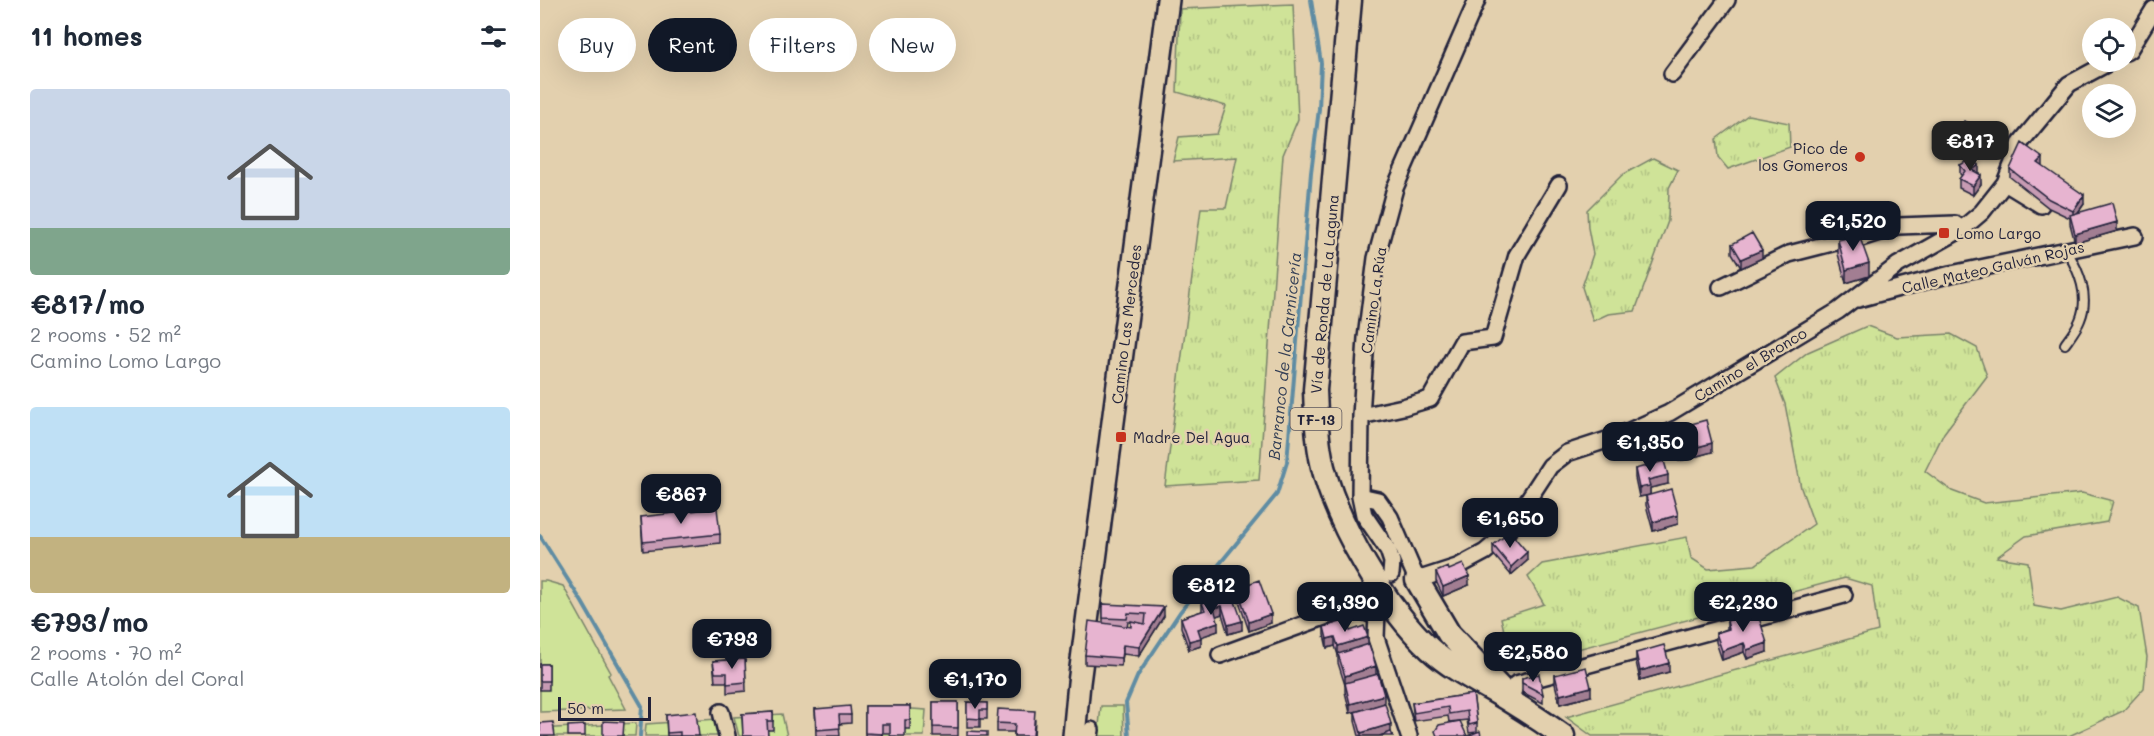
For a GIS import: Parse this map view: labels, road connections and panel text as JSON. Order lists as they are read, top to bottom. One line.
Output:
{"streets":{"main road":["Vía de Ronda de La Laguna","Camino Las Mercedes","TF-13"],"street":["Calle Mateo Galván Rojas","Camino La Rúa","Camino el Bronco"]},"crossings":[["Calle Mateo Galván Rojas","Camino el Bronco"]],"water":["Barranco de la Carnicería"],"places":{"other":["Pico de los Gomeros"],"transit":["Lomo Largo","Madre Del Agua"]},"scale_bar":"50 m","page":{"heading":"11 homes","chip":["Buy","Rent","Filters","New"],"list":[{"name":"€817/mo","note":"2 rooms · 52 m² · Camino Lomo Largo"},{"name":"€793/mo","note":"2 rooms · 70 m² · Calle Atolón del Coral"}],"price":["€817","€1,520","€1,350","€867","€1,650","€812","€1,390","€2,230","€793","€2,580","€1,170"],"scale":"50 m"}}
